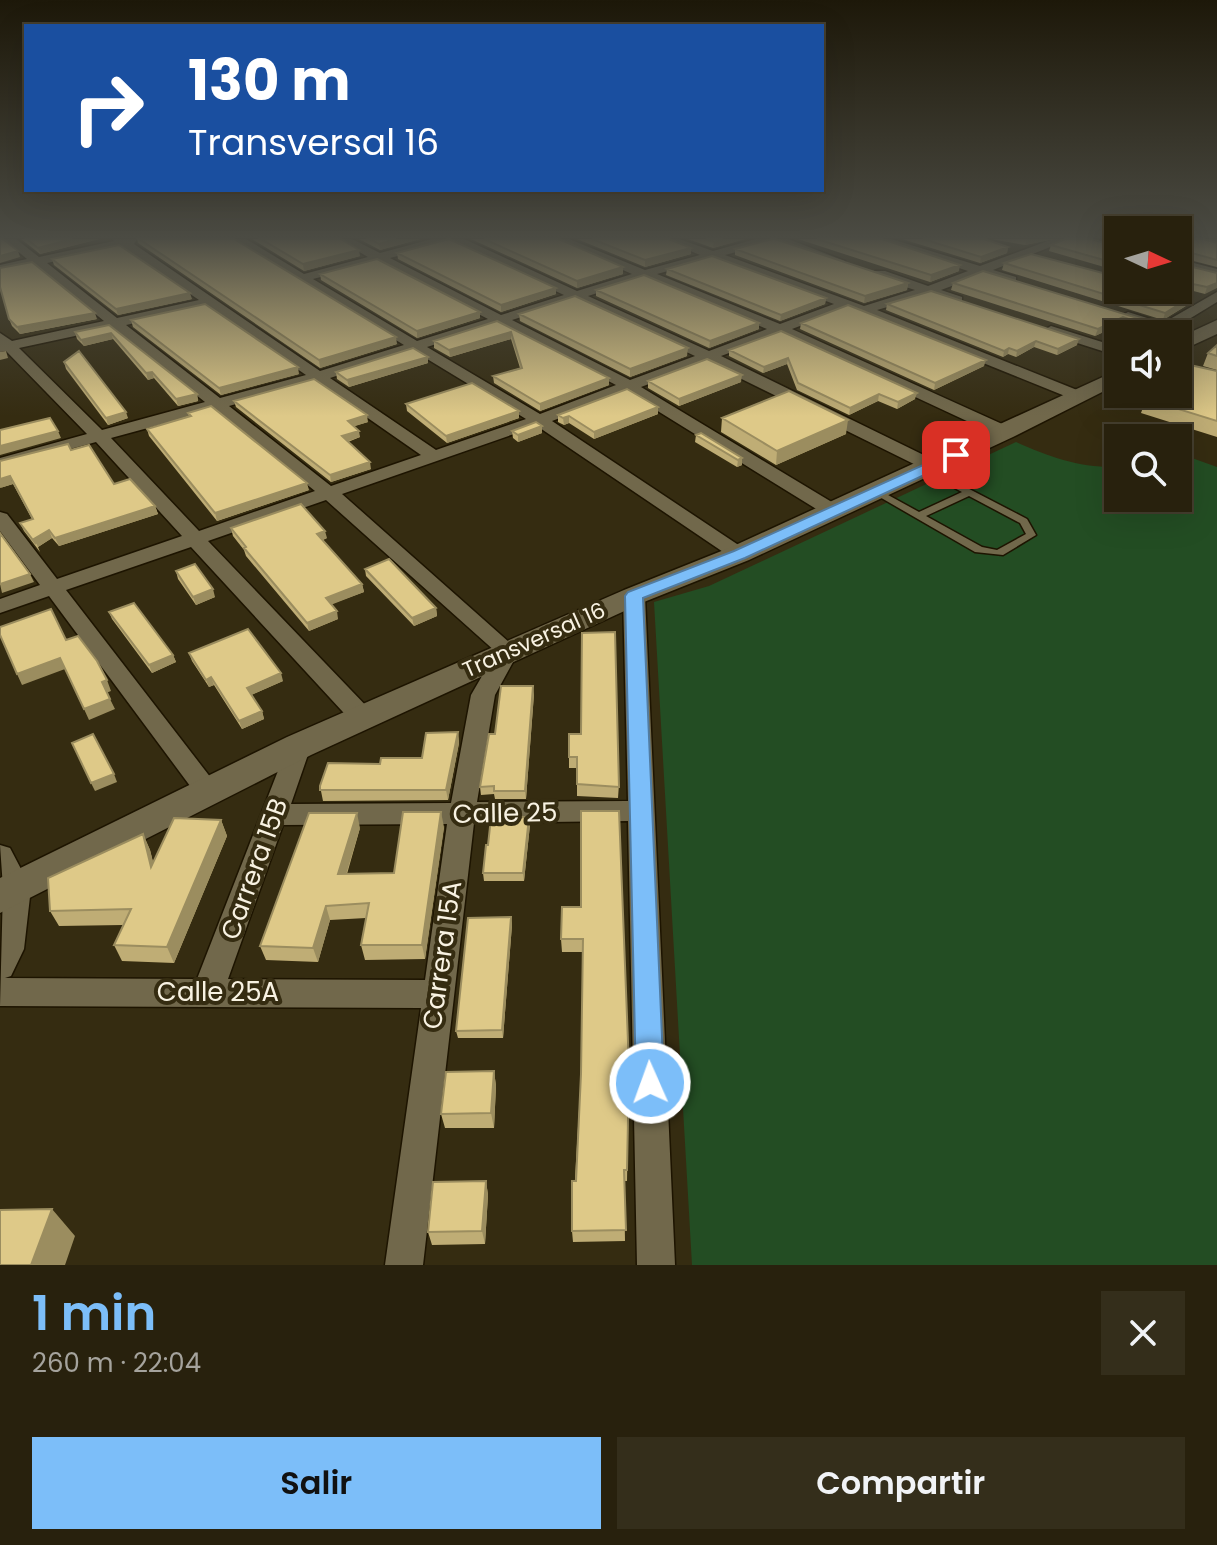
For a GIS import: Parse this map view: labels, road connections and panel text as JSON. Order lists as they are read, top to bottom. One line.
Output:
{"streets":{"main road":["Transversal 16"],"street":["Calle 25","Carrera 15B","Carrera 15A","Calle 25A"]},"crossings":[["Transversal 16","Carrera 15B"],["Transversal 16","Carrera 15A"],["Calle 25","Carrera 15B"],["Calle 25","Carrera 15A"],["Carrera 15B","Calle 25A"],["Carrera 15A","Calle 25A"]],"north":"right","page":{"turn":["130 m","Transversal 16"],"heading":["1 min","260 m · 22:04"],"buttons":["Salir","Compartir"]}}
